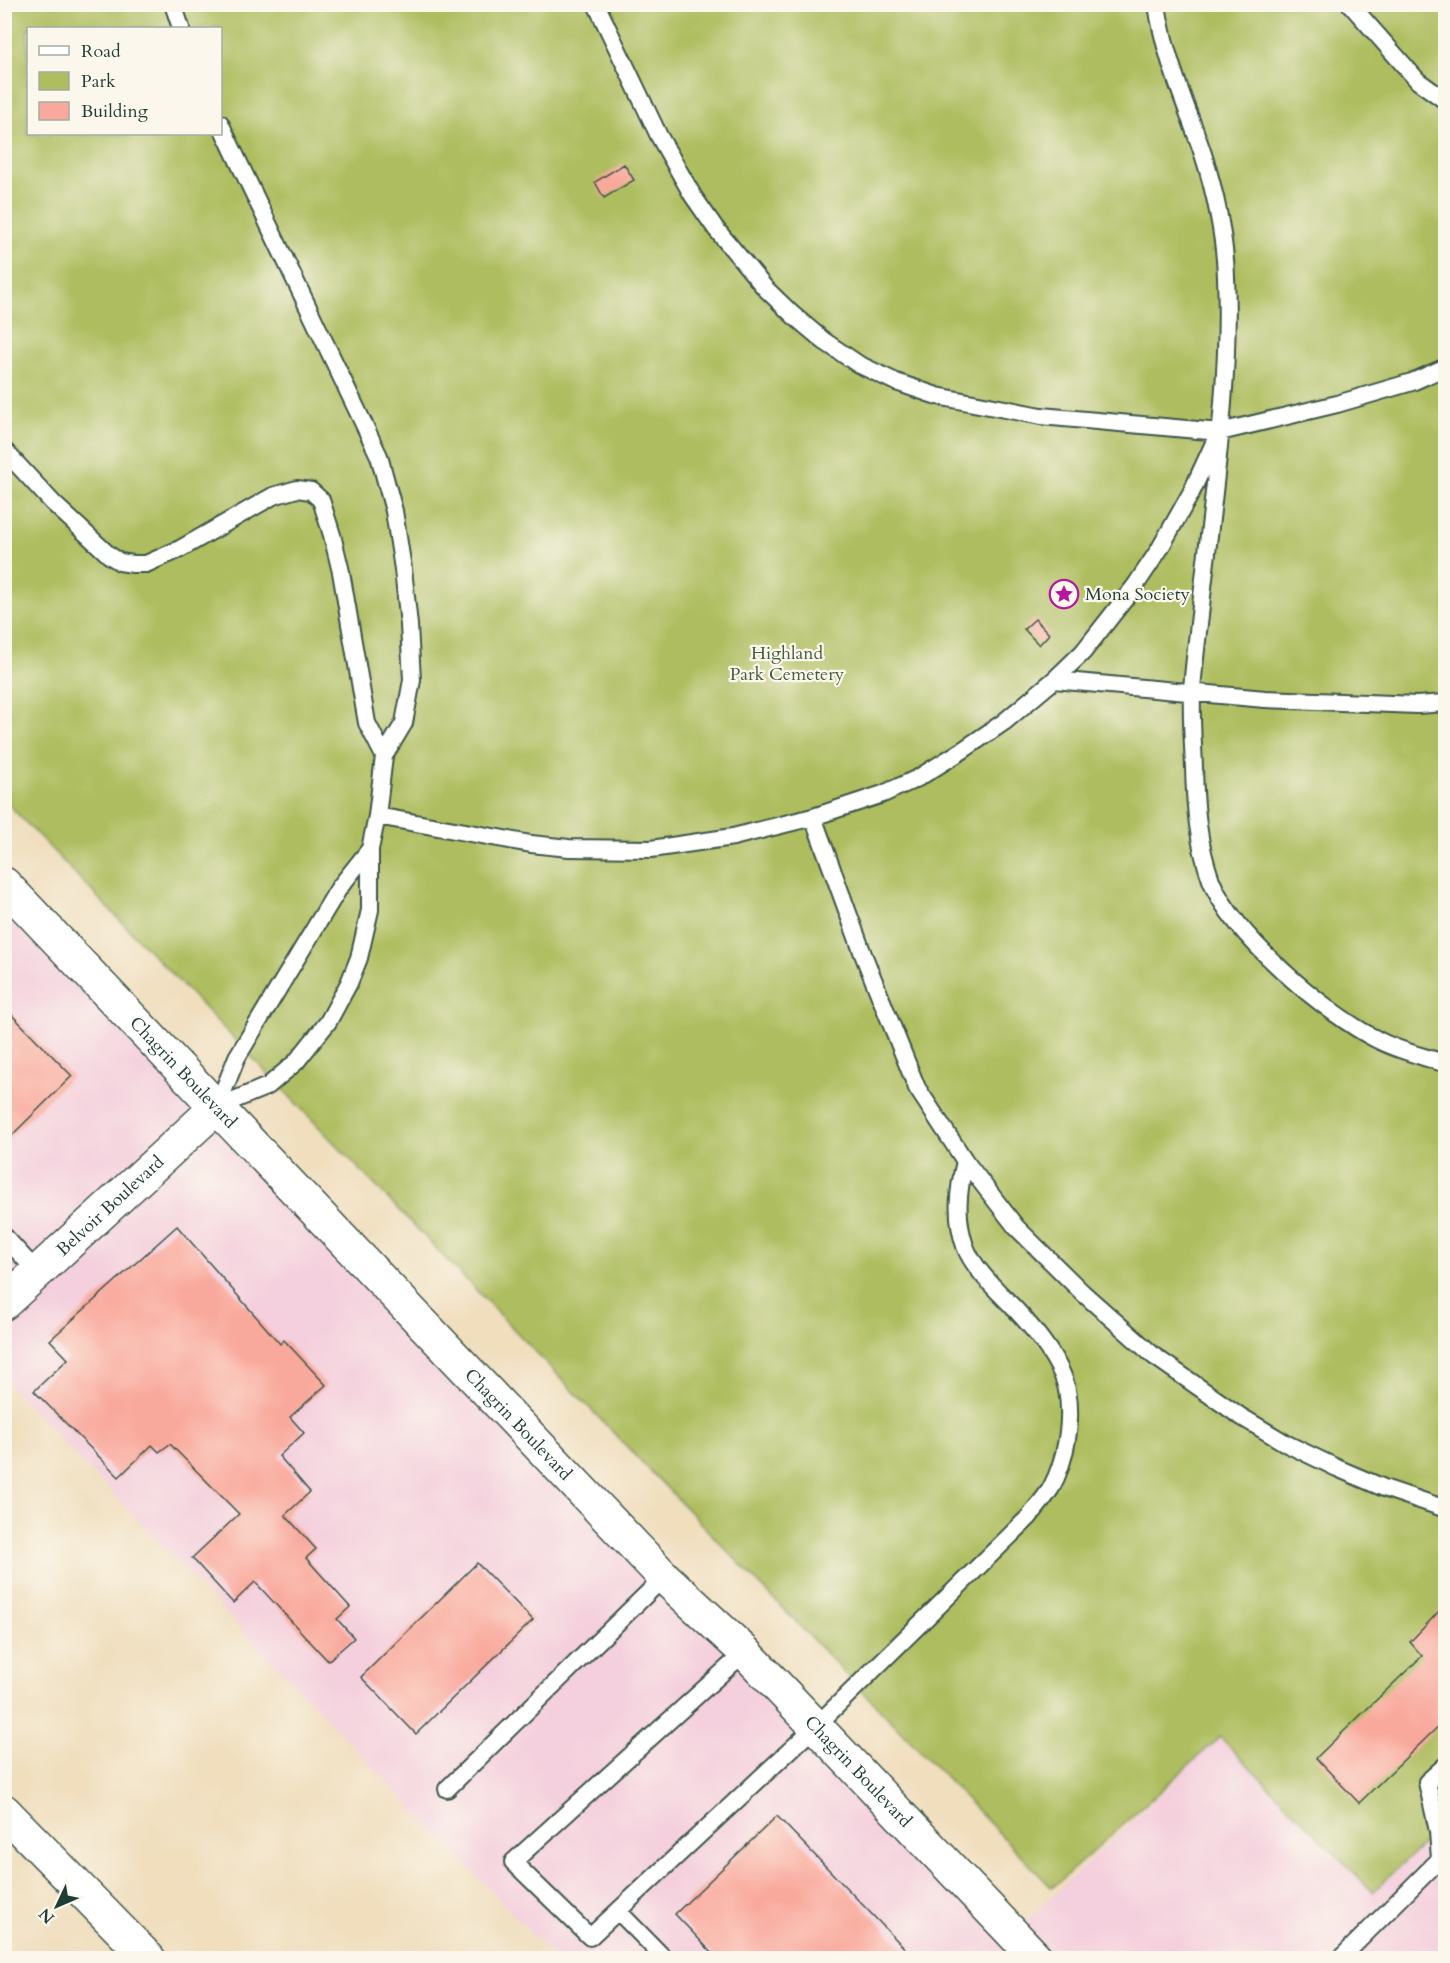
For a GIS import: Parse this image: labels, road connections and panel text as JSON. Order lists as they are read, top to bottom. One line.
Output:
{"streets":{"main road":["Chagrin Boulevard","Belvoir Boulevard"]},"crossings":[["Chagrin Boulevard","Belvoir Boulevard"]],"parks":["Highland Park Cemetery"],"places":{"place":["Mona Society"]},"legend":["Road","Park","Building"],"north":"bottom left"}
